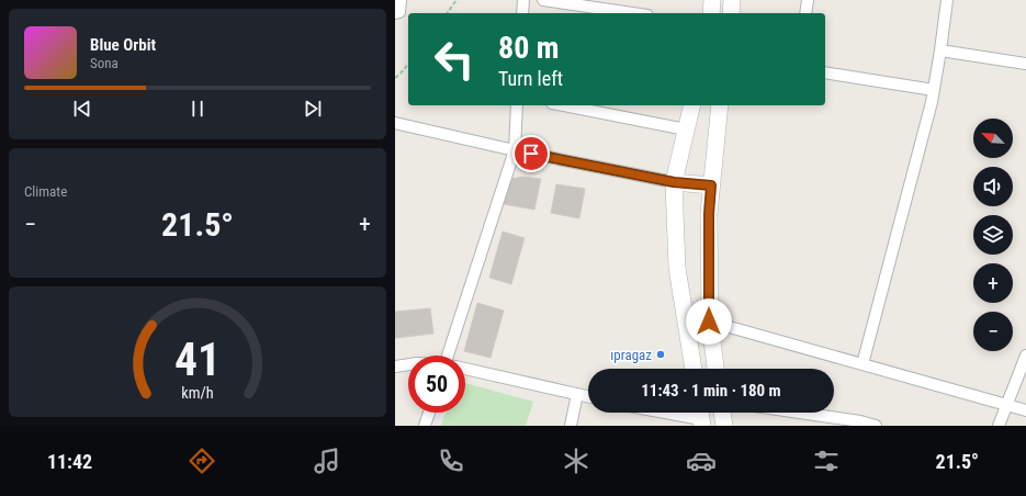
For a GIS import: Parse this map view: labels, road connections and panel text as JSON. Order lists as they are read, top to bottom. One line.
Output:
{"places":["ıpragaz"],"north":"top left","page":{"turn":["80 m","Turn left"],"song":["Blue Orbit","Sona"],"map_buttons":["+","−"],"tile":"Climate","heat":["−","21.5°","+"],"limit":"50","trip":"11:43 · 1 min · 180 m","tabs":["11:42","21.5°"],"gauge":["41","km/h"]}}
